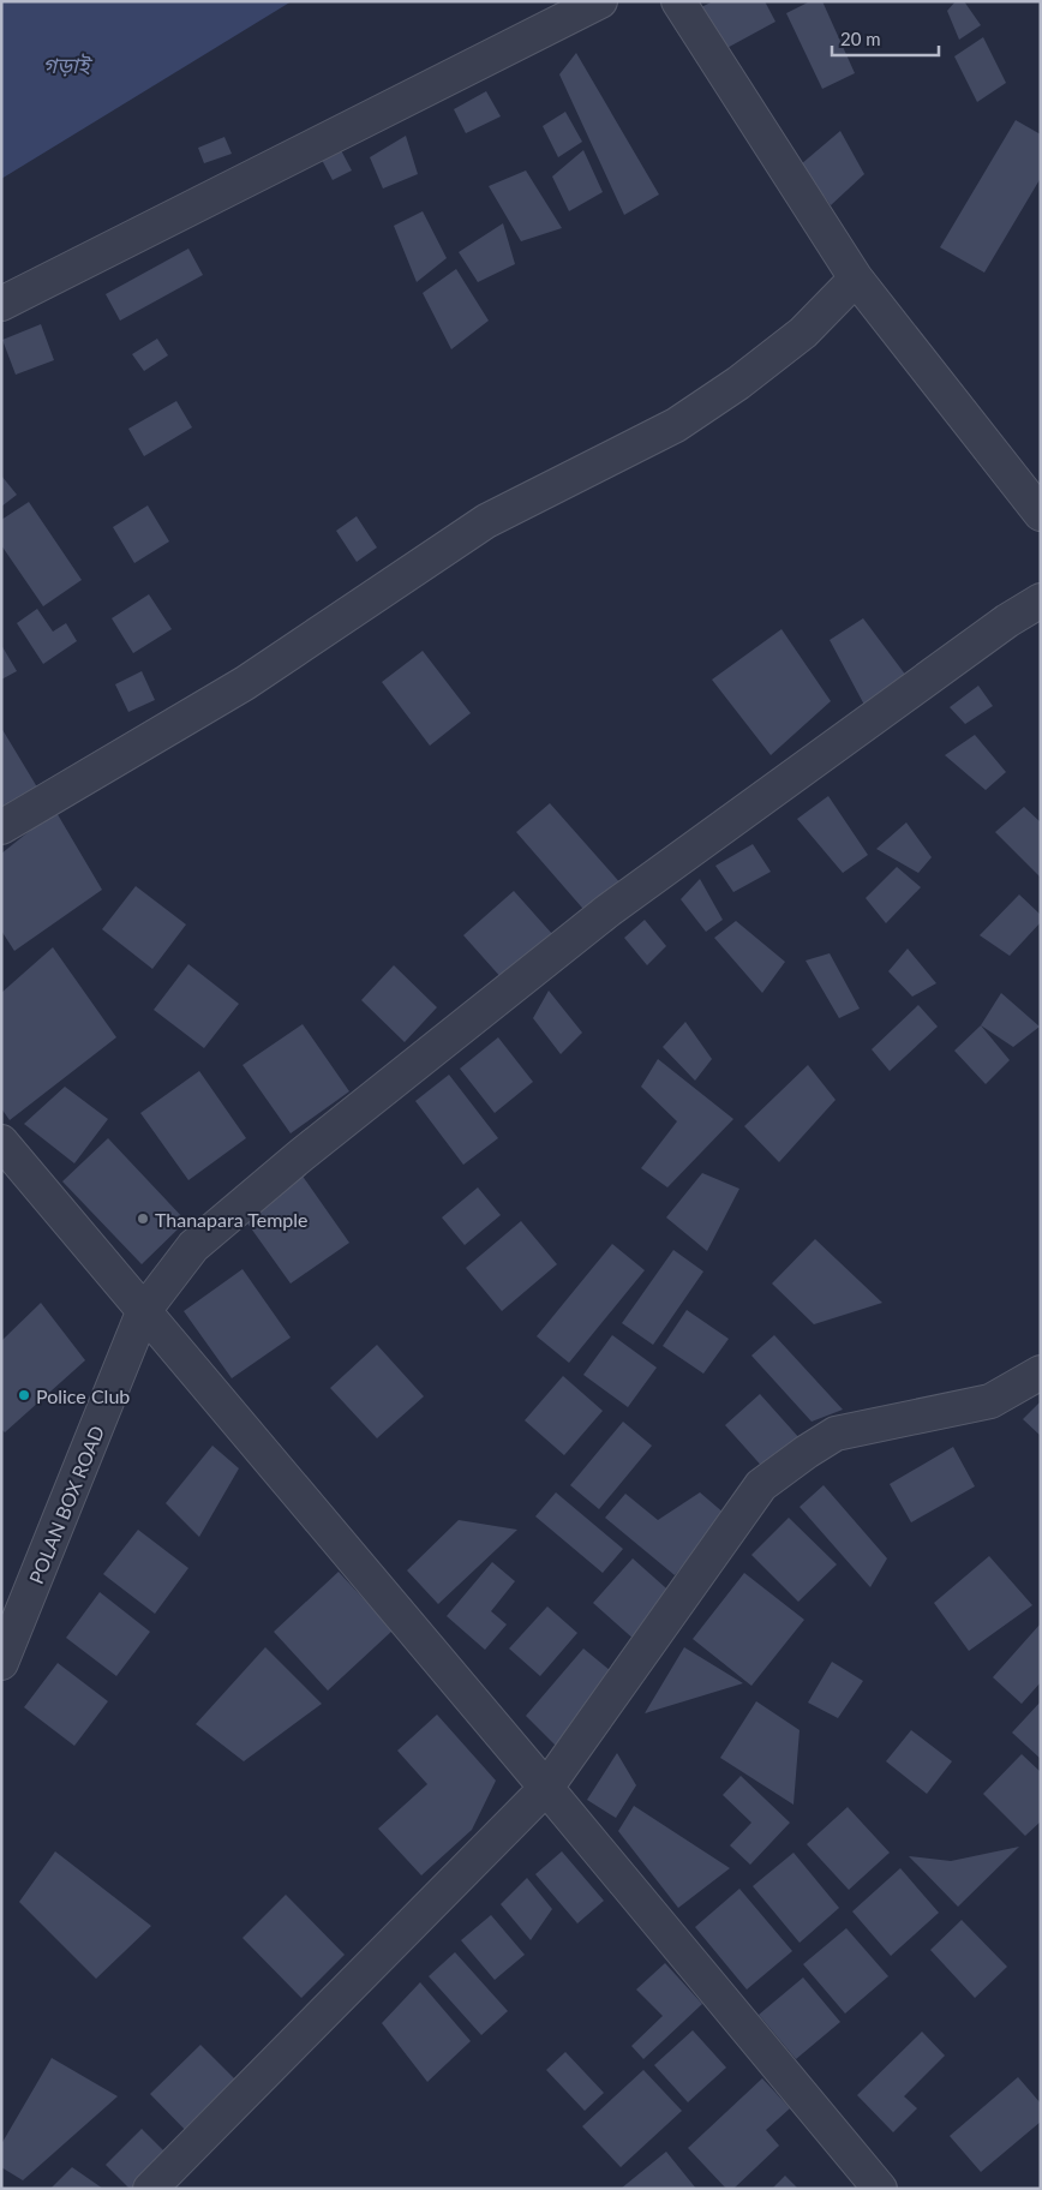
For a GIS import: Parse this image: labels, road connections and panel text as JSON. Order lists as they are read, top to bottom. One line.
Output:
{"streets":{"street":["POLAN BOX ROAD"]},"water":["গড়াই"],"places":["Thanapara Temple","Police Club"],"scale_bar":"20 m"}
